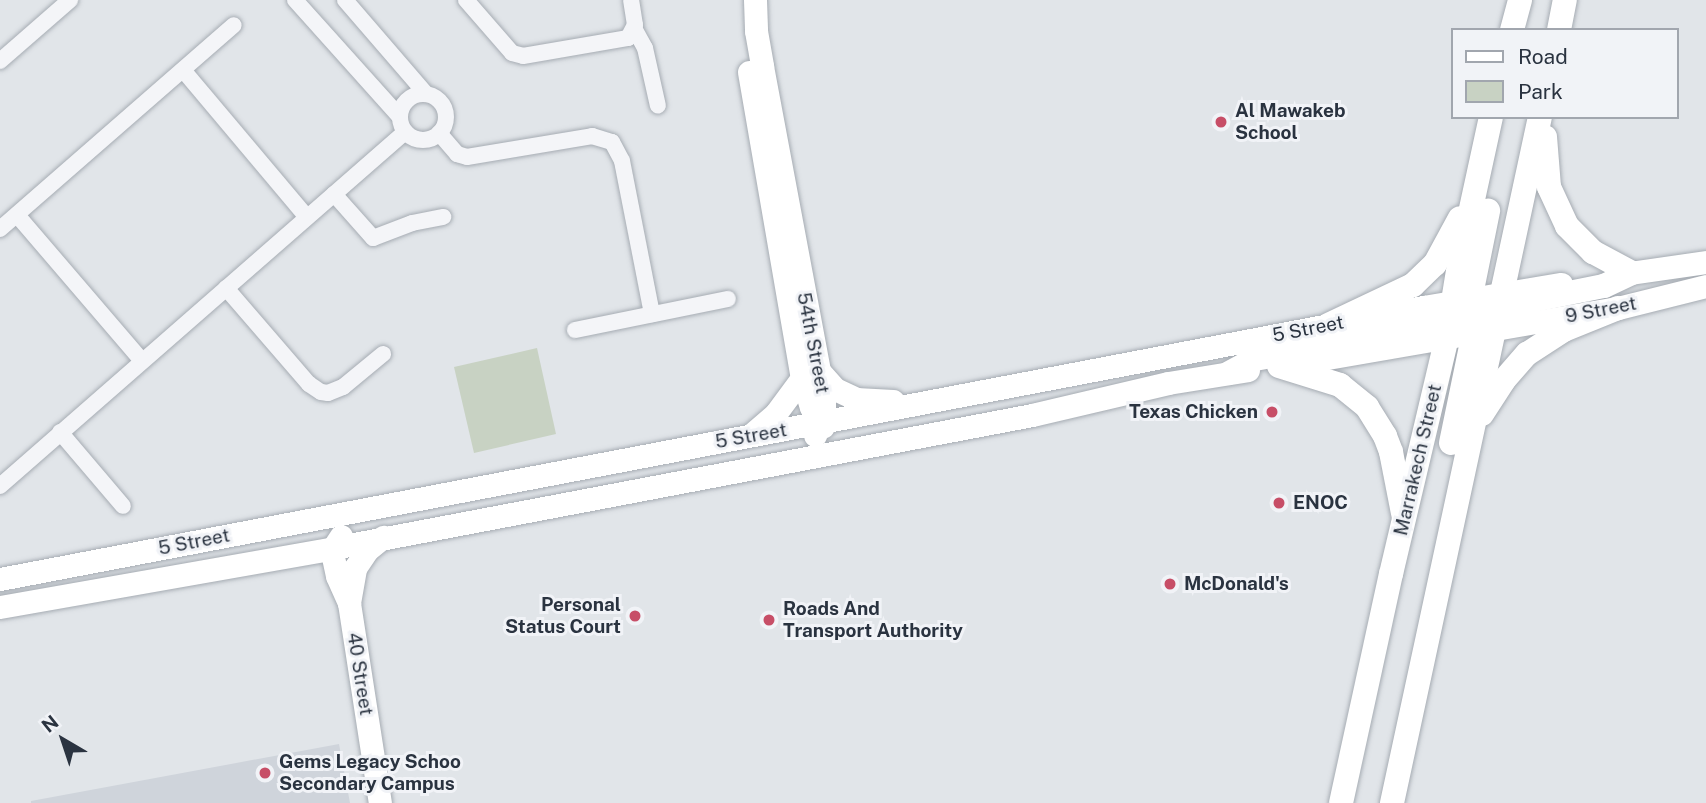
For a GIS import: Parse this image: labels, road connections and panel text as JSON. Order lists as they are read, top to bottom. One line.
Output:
{"streets":{"main road":["Marrakech Street"],"street":["9 Street","5 Street","54th Street","40 Street"]},"crossings":[["9 Street","5 Street"],["9 Street","Marrakech Street"],["5 Street","54th Street"],["5 Street","Marrakech Street"],["5 Street","40 Street"]],"places":["Al Mawakeb School","Texas Chicken","ENOC","McDonald's","Personal Status Court","Roads And Transport Authority","Gems Legacy Schoo Secondary Campus"],"legend":["Road","Park"],"north":"top left"}
